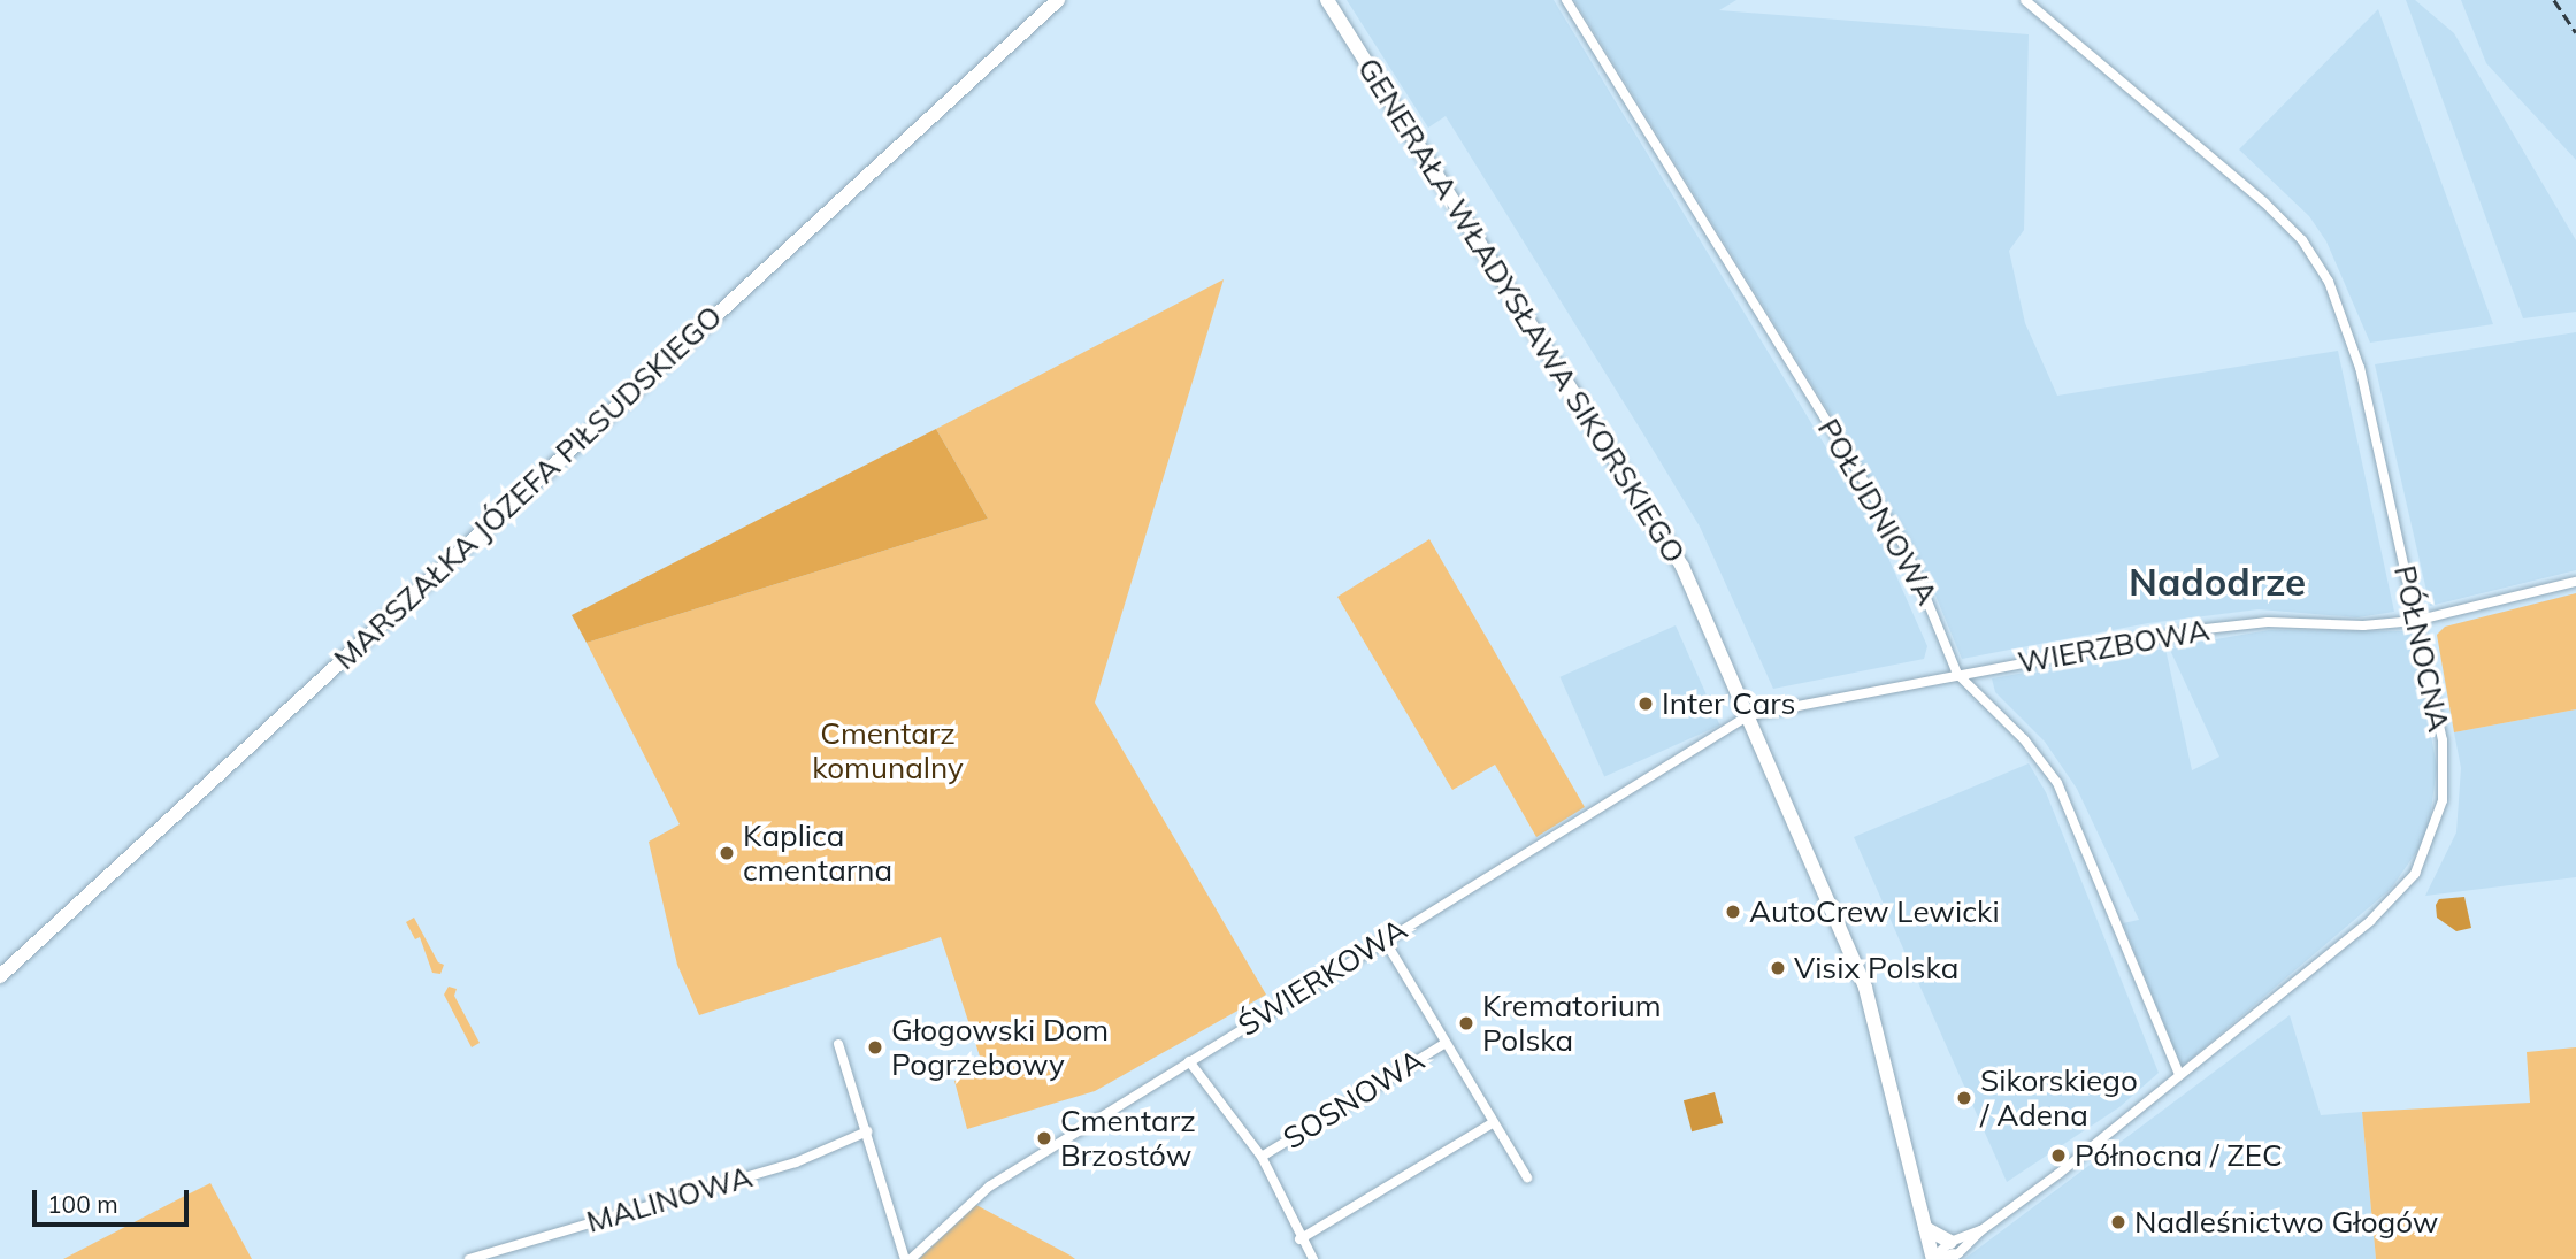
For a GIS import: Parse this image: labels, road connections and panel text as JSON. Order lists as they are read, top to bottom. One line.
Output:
{"streets":{"street":["GENERAŁA WŁADYSŁAWA SIKORSKIEGO","MARSZAŁKA JÓZEFA PIŁSUDSKIEGO","POŁUDNIOWA","WIERZBOWA","PÓŁNOCNA","ŚWIERKOWA","SOSNOWA","MALINOWA"]},"crossings":[["GENERAŁA WŁADYSŁAWA SIKORSKIEGO","WIERZBOWA"],["GENERAŁA WŁADYSŁAWA SIKORSKIEGO","PÓŁNOCNA"],["GENERAŁA WŁADYSŁAWA SIKORSKIEGO","ŚWIERKOWA"],["POŁUDNIOWA","WIERZBOWA"],["POŁUDNIOWA","PÓŁNOCNA"],["WIERZBOWA","PÓŁNOCNA"],["WIERZBOWA","ŚWIERKOWA"]],"districts":["Nadodrze"],"parks":["Cmentarz komunalny"],"places":["Inter Cars","Kaplica cmentarna","AutoCrew Lewicki","Visix Polska","Krematorium Polska","Głogowski Dom Pogrzebowy","Sikorskiego / Adena","Cmentarz Brzostów","Północna / ZEC","Nadleśnictwo Głogów"],"scale_bar":"100 m"}
